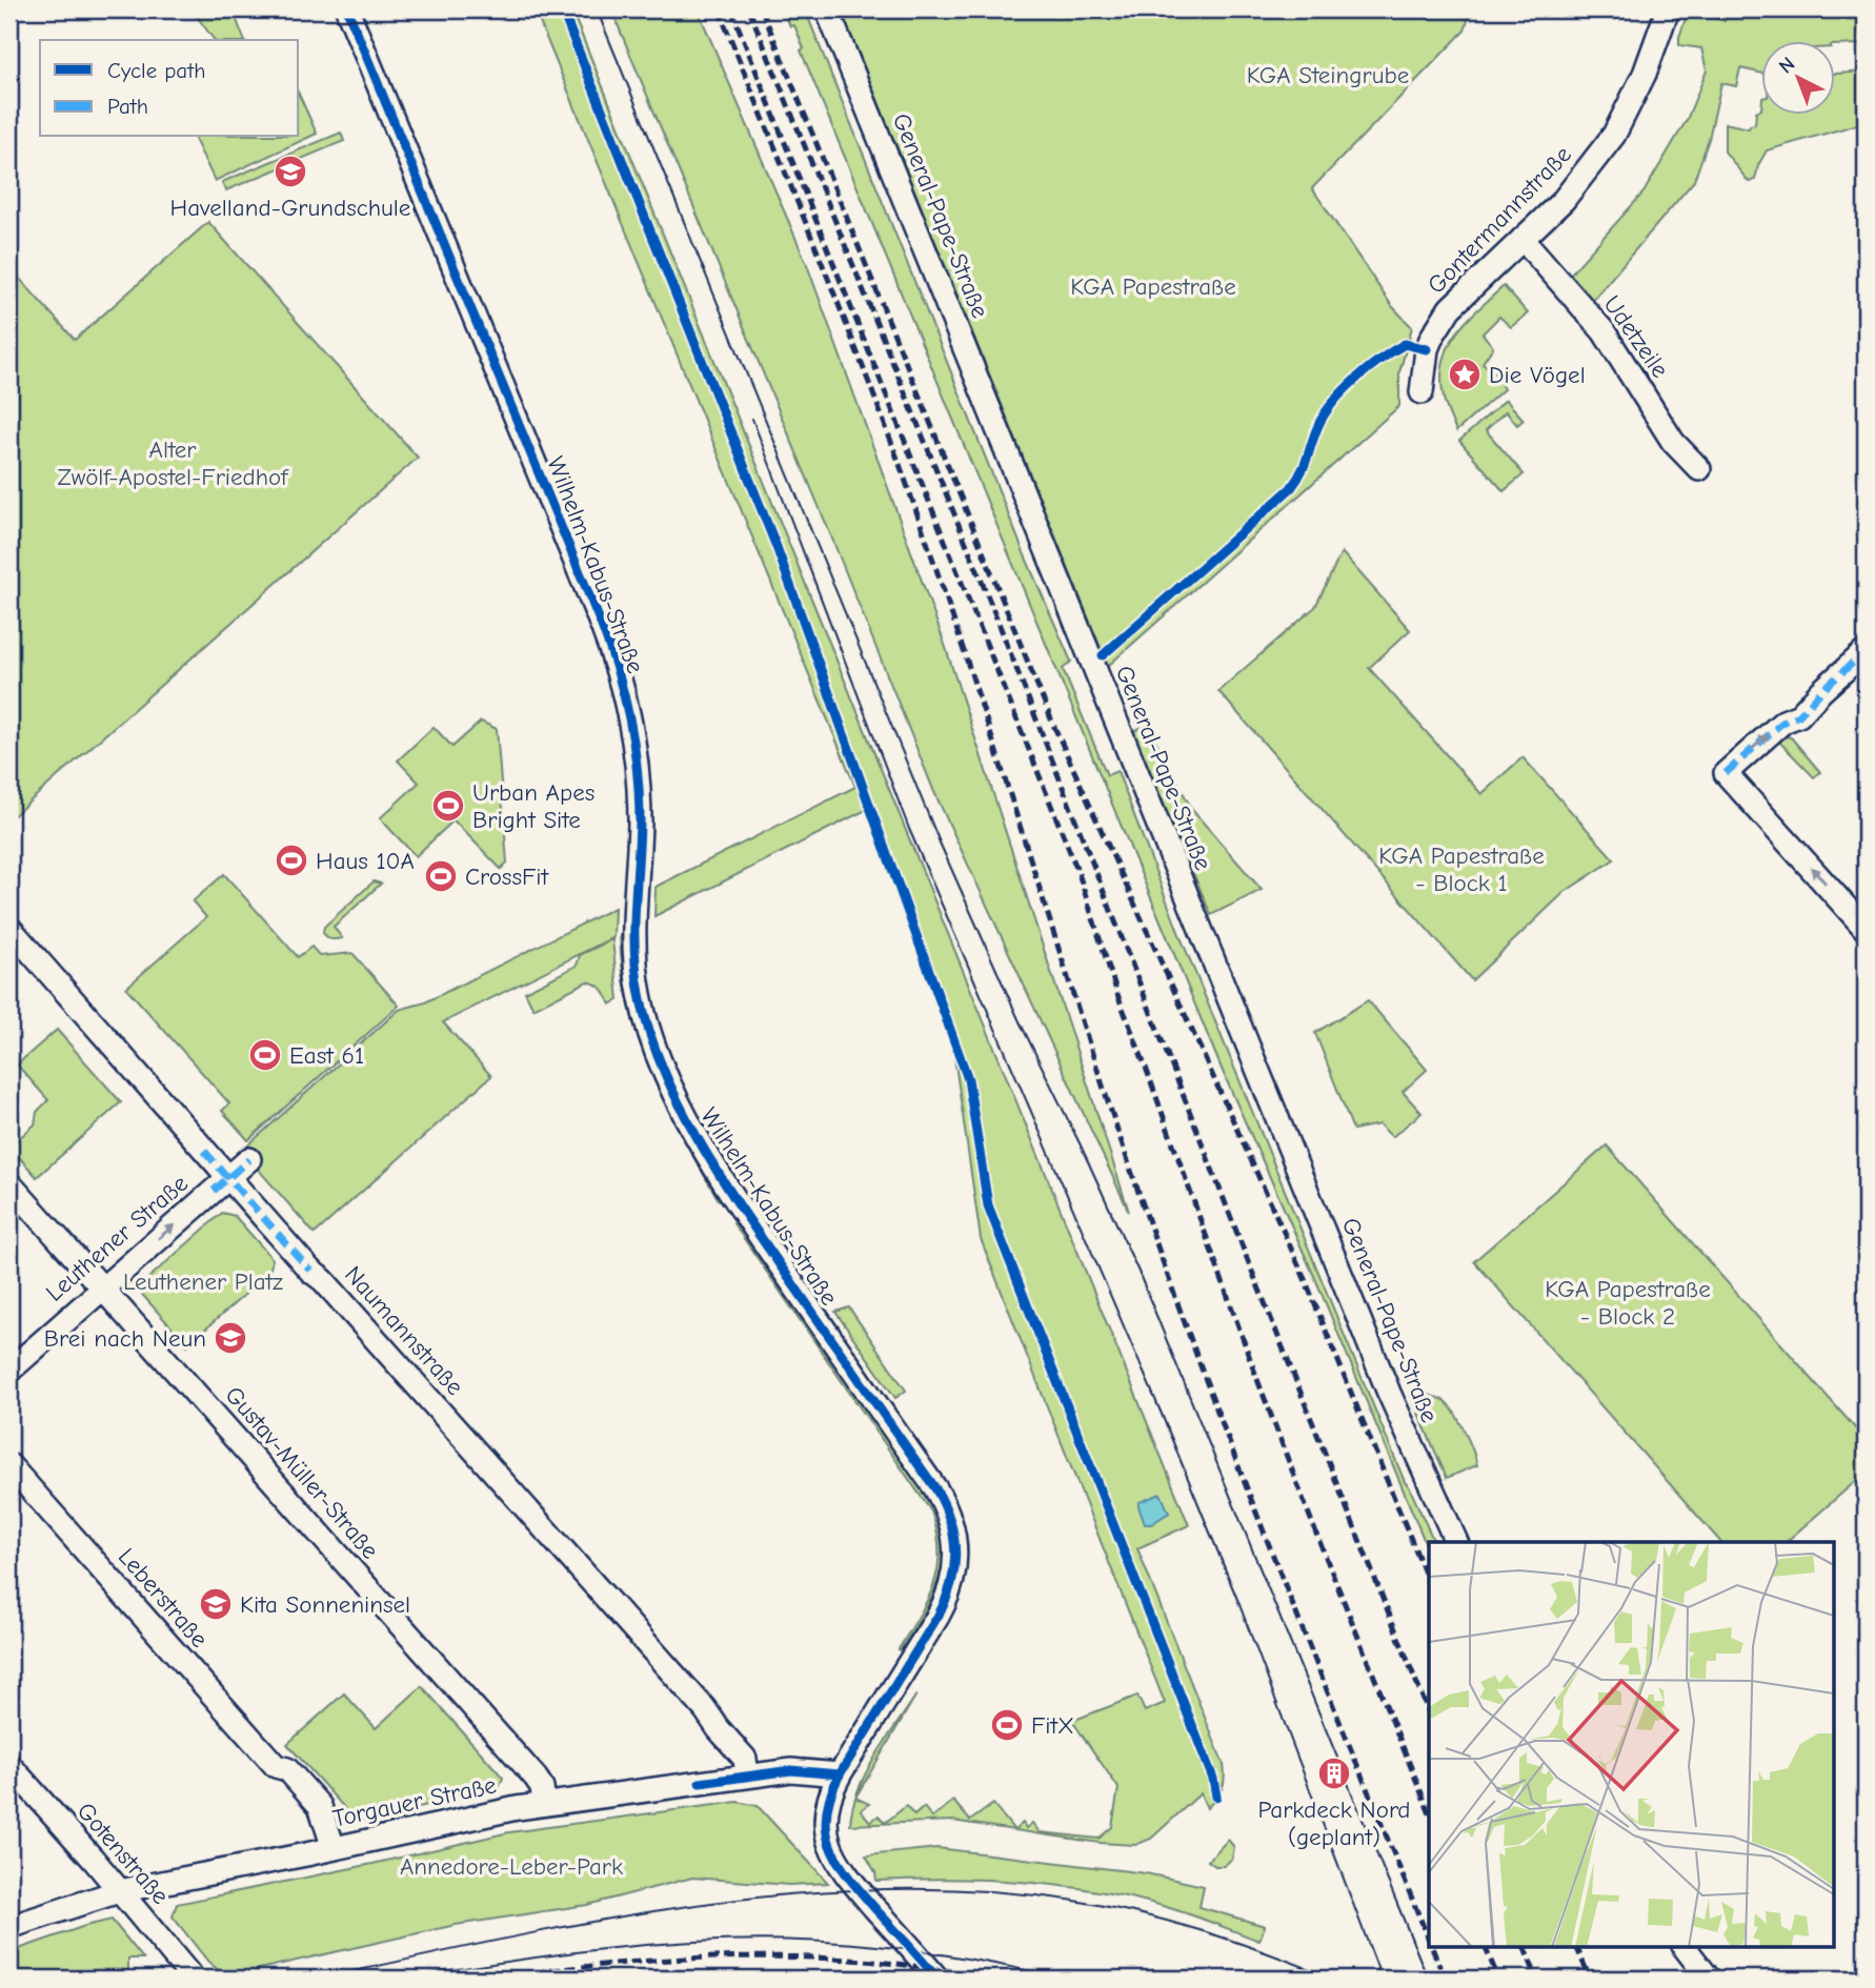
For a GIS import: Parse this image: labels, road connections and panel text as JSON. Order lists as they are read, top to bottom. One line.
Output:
{"streets":{"street":["General-Pape-Straße","Gontermannstraße","Udetzeile","Wilhelm-Kabus-Straße","Leuthener Straße","Naumannstraße","Gustav-Müller-Straße","Leberstraße","Torgauer Straße","Gotenstraße"]},"crossings":[["Gontermannstraße","Udetzeile"],["Wilhelm-Kabus-Straße","Torgauer Straße"],["Leuthener Straße","Naumannstraße"],["Leuthener Straße","Gustav-Müller-Straße"],["Naumannstraße","Torgauer Straße"],["Gustav-Müller-Straße","Torgauer Straße"],["Leberstraße","Torgauer Straße"],["Torgauer Straße","Gotenstraße"]],"one_way":["Leuthener Straße"],"parks":["KGA Steingrube","KGA Papestraße","Alter Zwölf-Apostel-Friedhof","KGA Papestraße - Block 1","Leuthener Platz","KGA Papestraße - Block 2","Annedore-Leber-Park"],"places":{"school or university":["Havelland-Grundschule","Brei nach Neun","Kita Sonneninsel"],"place":["Die Vögel"],"sports":["Urban Apes Bright Site","Haus 10A","CrossFit","East 61","FitX"],"building":["Parkdeck Nord (geplant)"]},"legend":["Cycle path","Path"],"north":"top left"}
